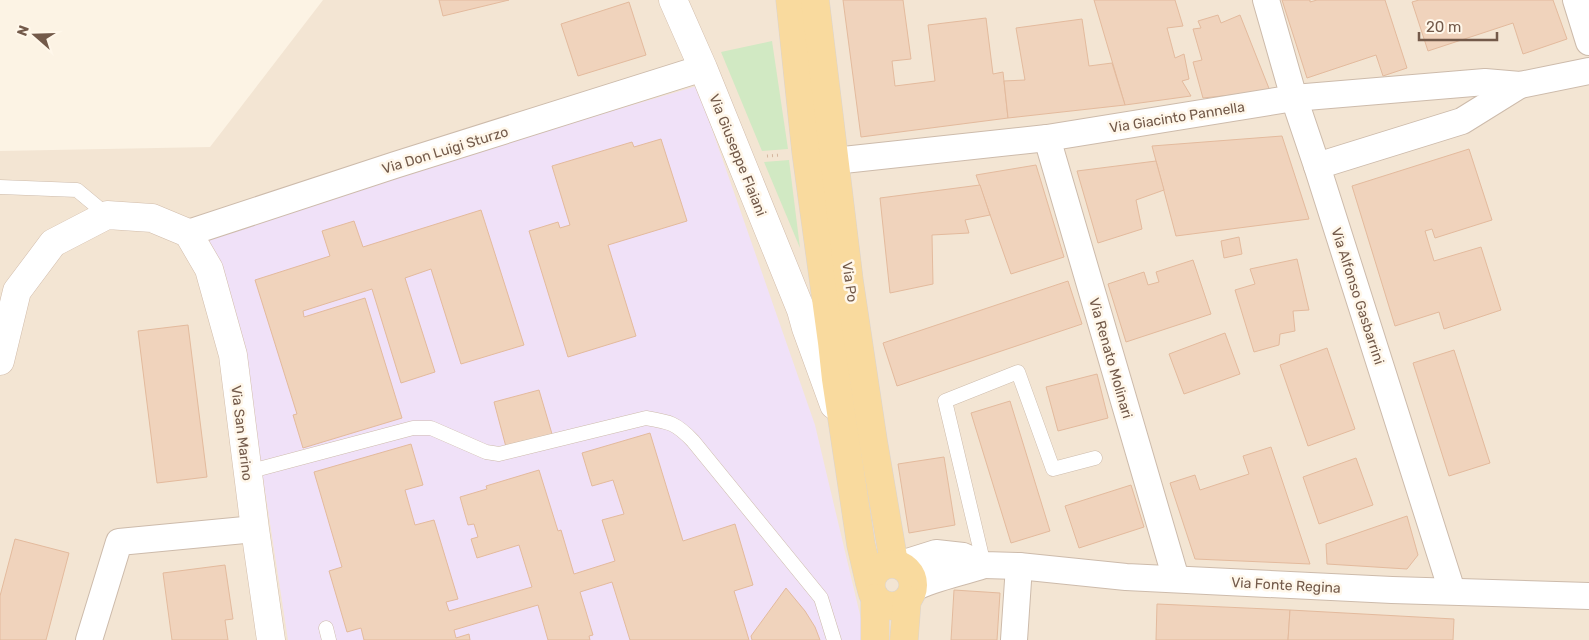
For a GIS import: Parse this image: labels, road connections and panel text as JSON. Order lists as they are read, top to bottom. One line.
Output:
{"streets":{"main road":["Via Giuseppe Flaiani","Via Po"],"street":["Via Giacinto Pannella","Via Don Luigi Sturzo","Via Alfonso Gasbarrini","Via Renato Molinari","Via San Marino","Via Fonte Regina"]},"crossings":[["Via Giacinto Pannella","Via Po"],["Via Giacinto Pannella","Via Alfonso Gasbarrini"],["Via Giacinto Pannella","Via Renato Molinari"],["Via Don Luigi Sturzo","Via Giuseppe Flaiani"],["Via Don Luigi Sturzo","Via San Marino"],["Via Giuseppe Flaiani","Via Po"],["Via Giuseppe Flaiani","Via Fonte Regina"],["Via Po","Via Fonte Regina"],["Via Alfonso Gasbarrini","Via Fonte Regina"],["Via Renato Molinari","Via Fonte Regina"]],"scale_bar":"20 m","north":"left"}
